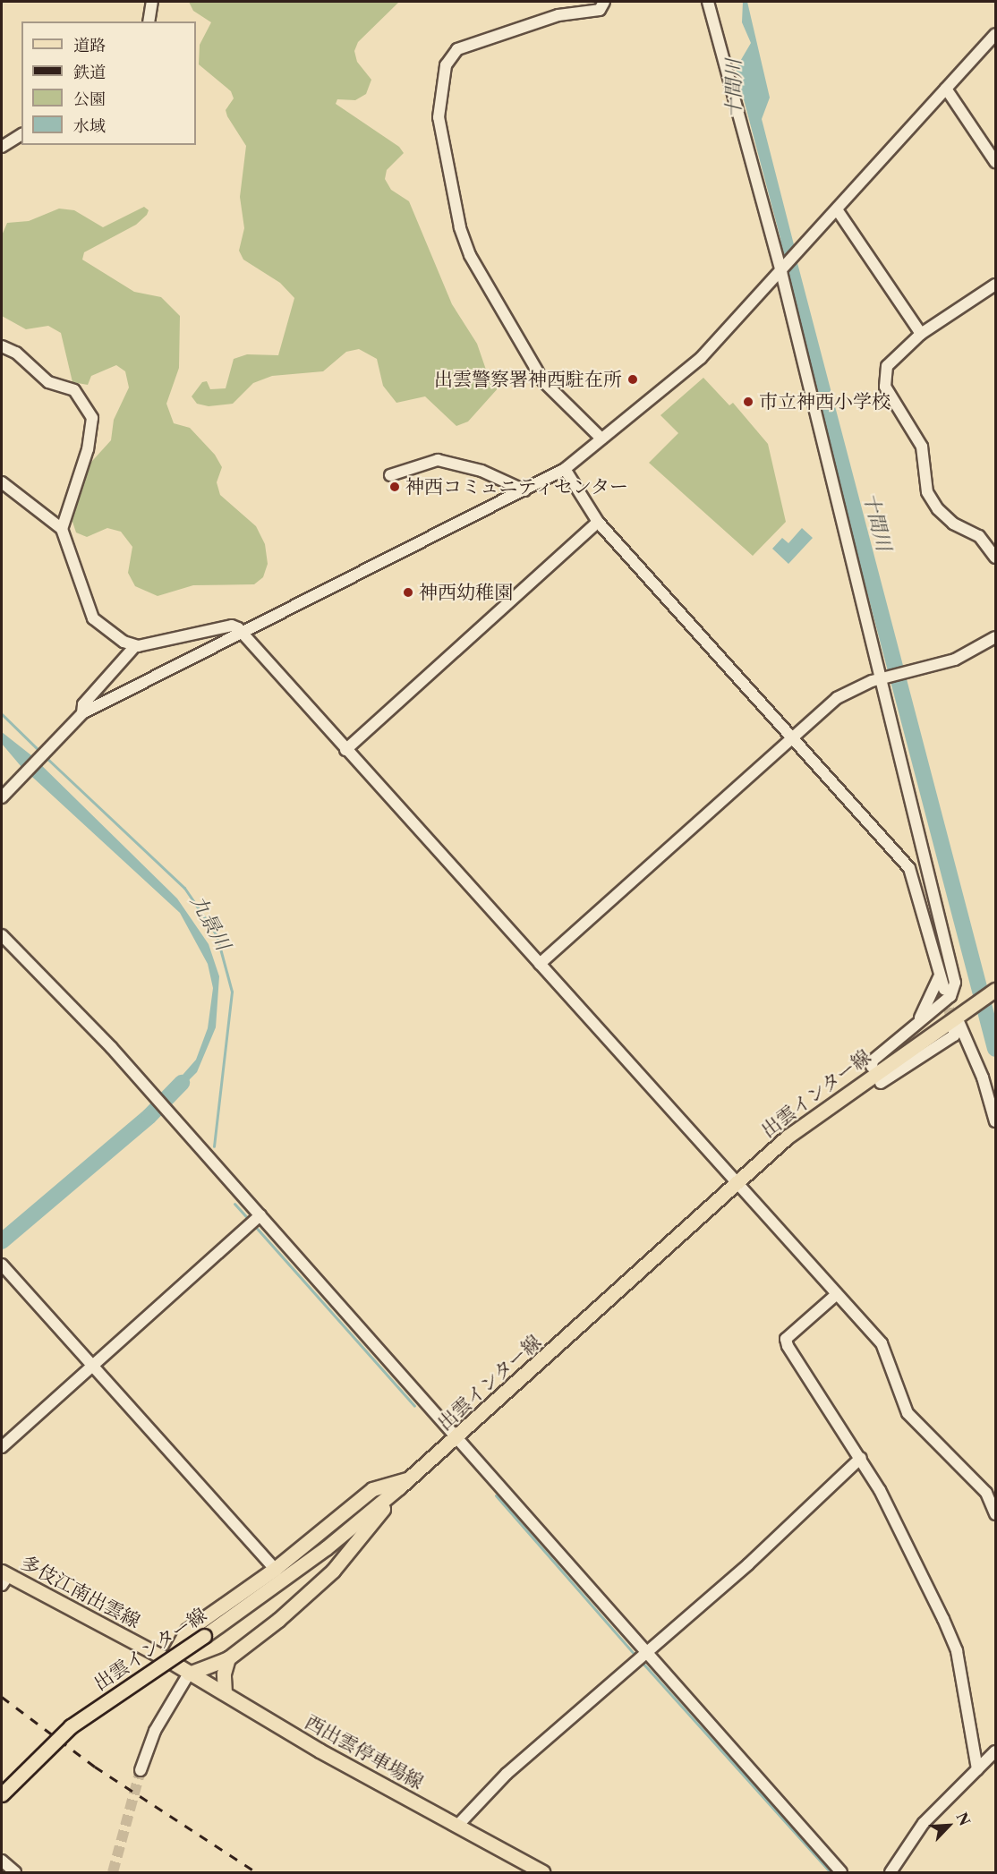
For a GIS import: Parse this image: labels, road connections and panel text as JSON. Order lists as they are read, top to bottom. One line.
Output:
{"streets":{"main road":["出雲インター線","多伎江南出雲線","西出雲停車場線"]},"crossings":[["多伎江南出雲線","西出雲停車場線"]],"water":["十間川","九景川"],"places":["出雲警察署神西駐在所","市立神西小学校","神西コミュニティセンター","神西幼稚園"],"legend":["道路","鉄道","公園","水域"],"north":"top right"}
